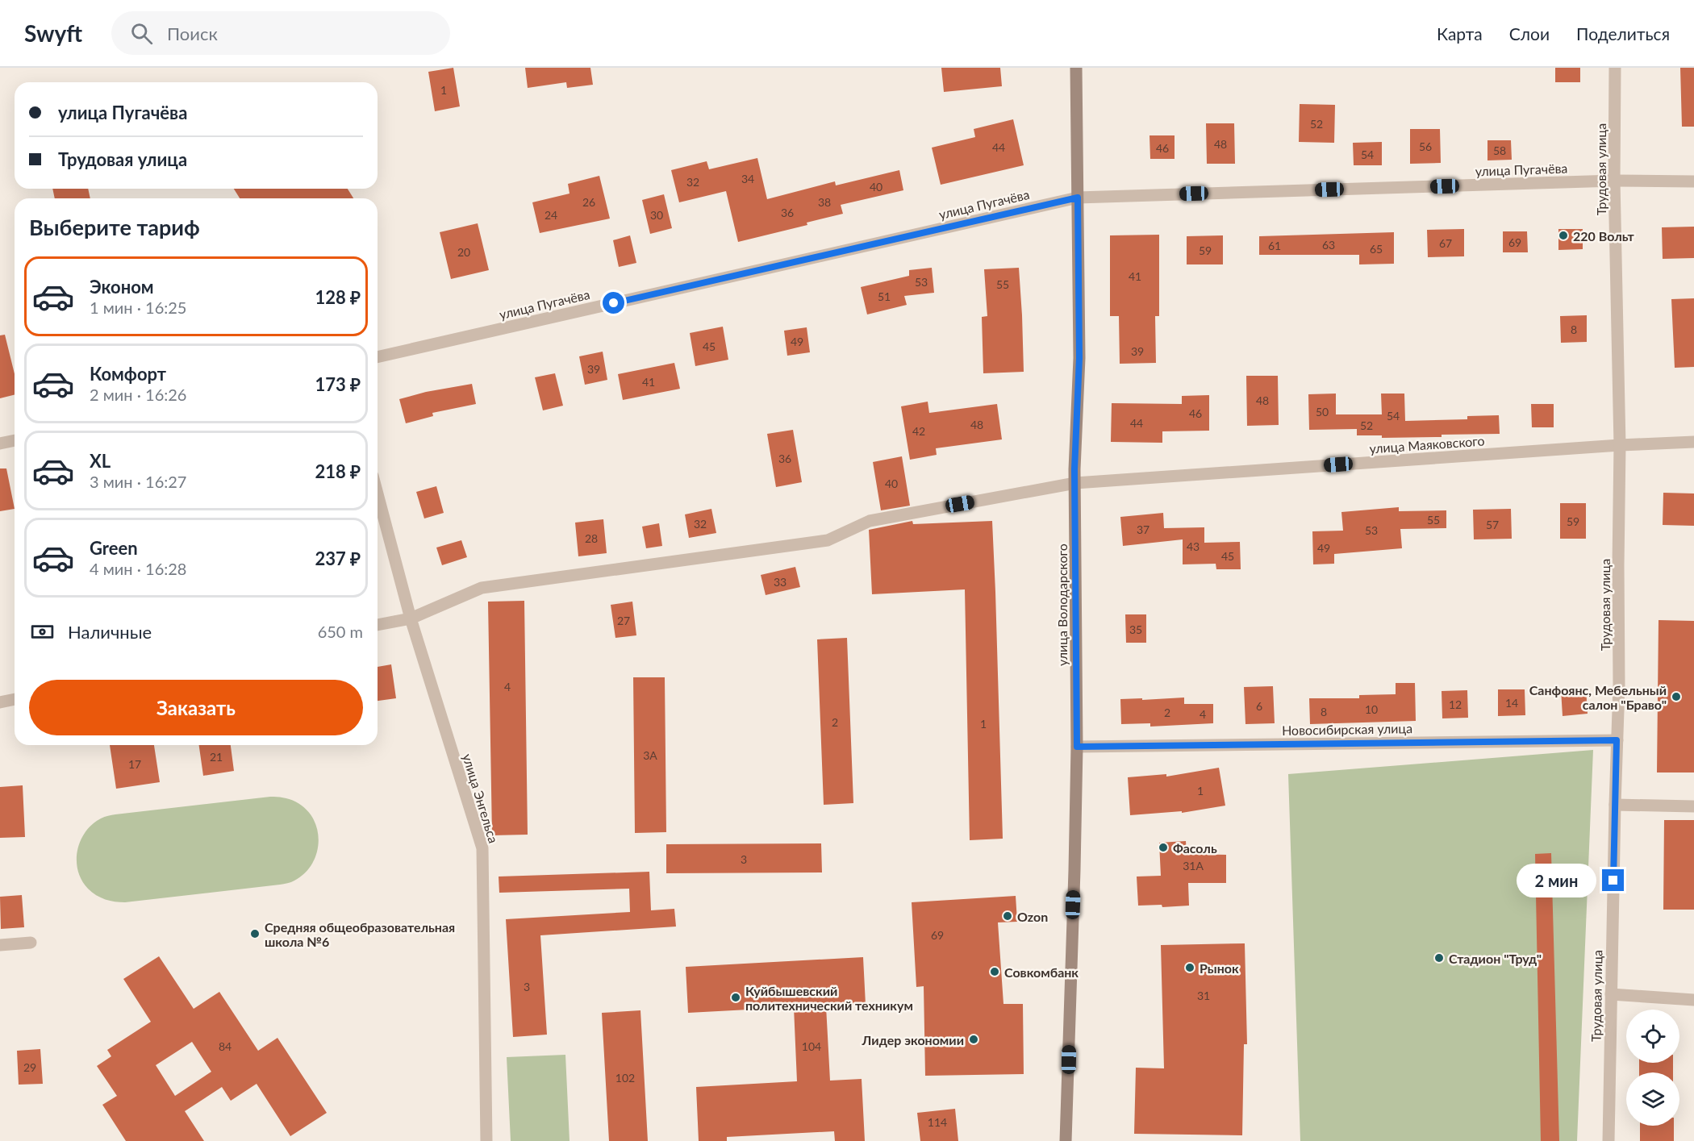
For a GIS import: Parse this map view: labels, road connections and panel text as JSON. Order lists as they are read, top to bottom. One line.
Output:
{"streets":{"main road":["улица Володарского"],"street":["улица Пугачёва","Трудовая улица","улица Маяковского","Новосибирская улица","улица Энгельса"]},"crossings":[["улица Пугачёва","Трудовая улица"],["улица Пугачёва","улица Володарского"],["Трудовая улица","улица Маяковского"],["Трудовая улица","Новосибирская улица"],["улица Маяковского","улица Володарского"],["улица Маяковского","улица Энгельса"],["улица Володарского","Новосибирская улица"]],"places":["220 Вольт","Санфоянс, Мебельный салон \"Браво\"","Фасоль","Ozon","Средняя общеобразовательная школа №6","Стадион \"Труд\"","Рынок","Совкомбанк","Куйбышевский политехнический техникум","Лидер экономии"],"house_numbers":["1","52","48","56","44","46","58","54","34","32","40","26","38","36","24","30","69","67","63","61","65","59","20","41","53","55","51","8","49","45","39","39","41","48","50","46","54","44","48","52","42","36","40","55","59","32","57","37","53","28","43","49","45","33","27","35","4","14","12","6","10","8","2","4","2","1","3А","21","17","1","3","31А","69","3","31","84","104","29","102","114"],"page":{"header":"Swyft","search":"Поиск","nav":["Карта","Слои","Поделиться"],"banner":["улица Пугачёва","Трудовая улица"],"heading":"Выберите тариф","list":[{"name":"Эконом","note":"1 мин · 16:25","value":"128 ₽"},{"name":"Комфорт","note":"2 мин · 16:26","value":"173 ₽"},{"name":"XL","note":"3 мин · 16:27","value":"218 ₽"},{"name":"Green","note":"4 мин · 16:28","value":"237 ₽"}],"pay":["Наличные","650 m"],"buttons":"Заказать","bubble":"2 мин"}}
